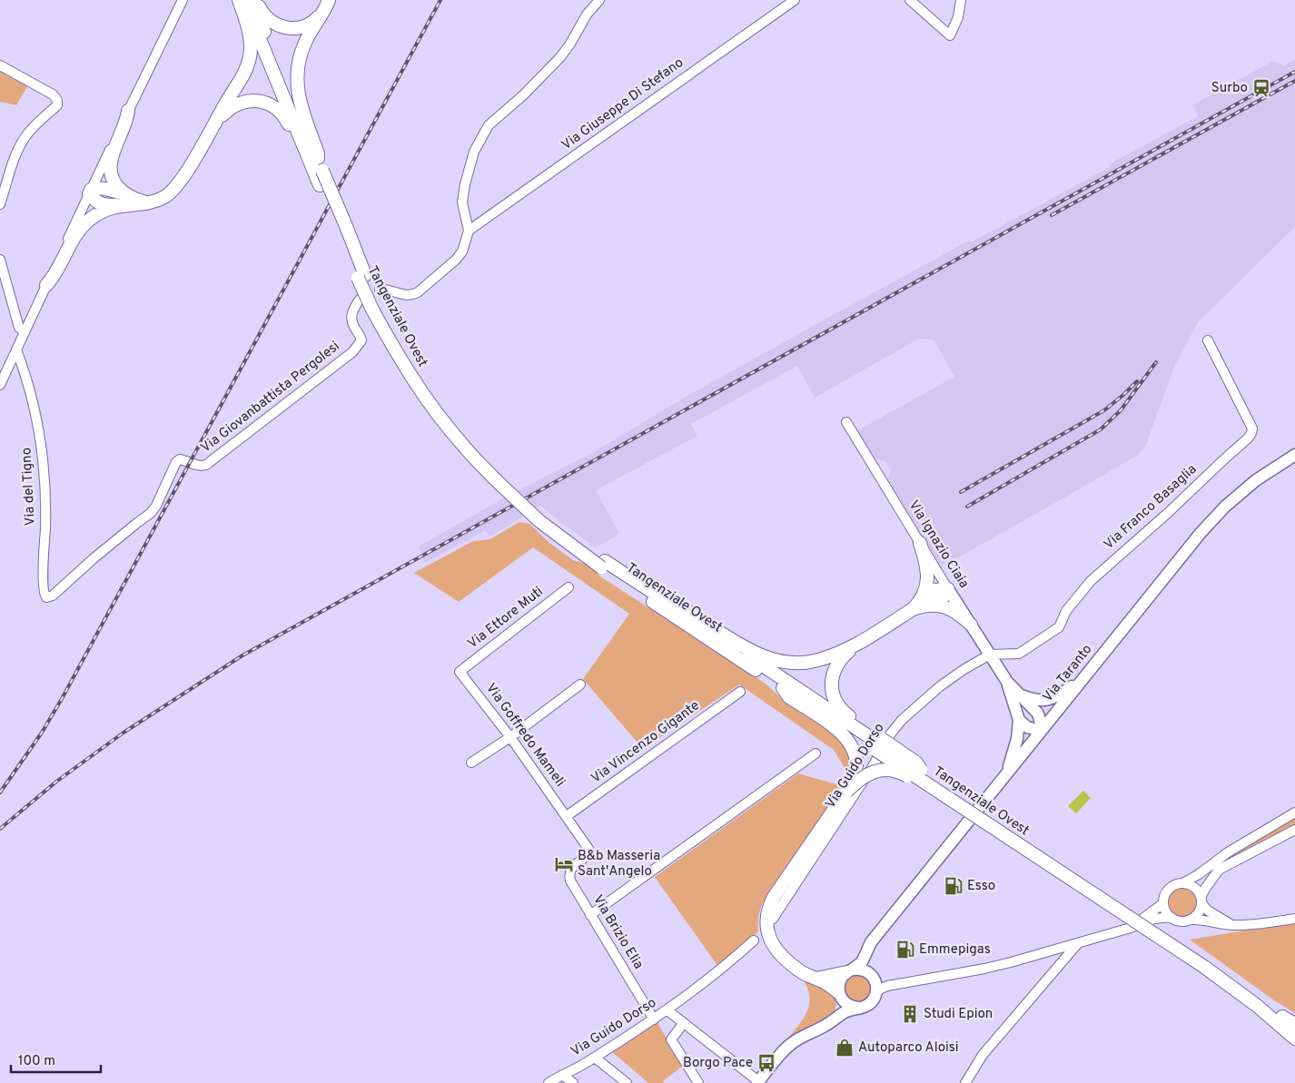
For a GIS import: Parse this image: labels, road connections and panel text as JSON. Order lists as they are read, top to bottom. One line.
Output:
{"streets":{"highway":["Tangenziale Ovest"],"main road":["Via Ignazio Ciaia","Via Taranto"],"street":["Via Giuseppe Di Stefano","Via Giovanbattista Pergolesi","Via del Tigno","Via Franco Basaglia","Via Ettore Muti","Via Goffredo Mameli","Via Vincenzo Gigante","Via Guido Dorso","Via Brizio Elia"]},"crossings":[["Via Giovanbattista Pergolesi","Via del Tigno"],["Via Franco Basaglia","Via Ignazio Ciaia"],["Via Franco Basaglia","Via Guido Dorso"],["Via Ignazio Ciaia","Via Taranto"],["Via Ignazio Ciaia","Via Guido Dorso"],["Via Ettore Muti","Via Goffredo Mameli"],["Via Goffredo Mameli","Via Vincenzo Gigante"],["Via Goffredo Mameli","Via Brizio Elia"],["Via Vincenzo Gigante","Via Brizio Elia"],["Via Guido Dorso","Via Brizio Elia"]],"places":{"station":["Surbo"],"hotel":["B&b Masseria Sant'Angelo"],"fuel station":["Esso","Emmepigas"],"building":["Studi Epion"],"shop":["Autoparco Aloisi"],"bus stop":["Borgo Pace"]},"scale_bar":"100 m"}
